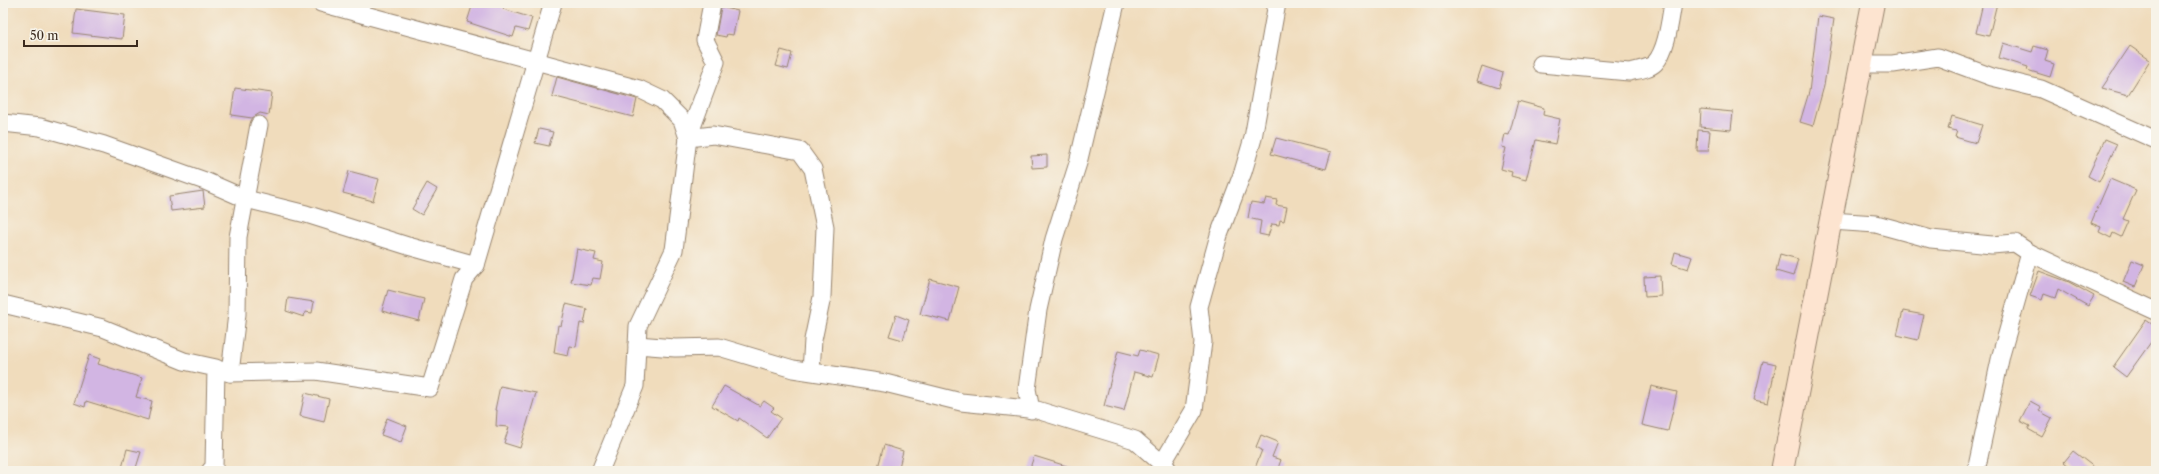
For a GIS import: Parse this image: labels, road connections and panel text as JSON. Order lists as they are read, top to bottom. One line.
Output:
{"scale_bar":"50 m"}
